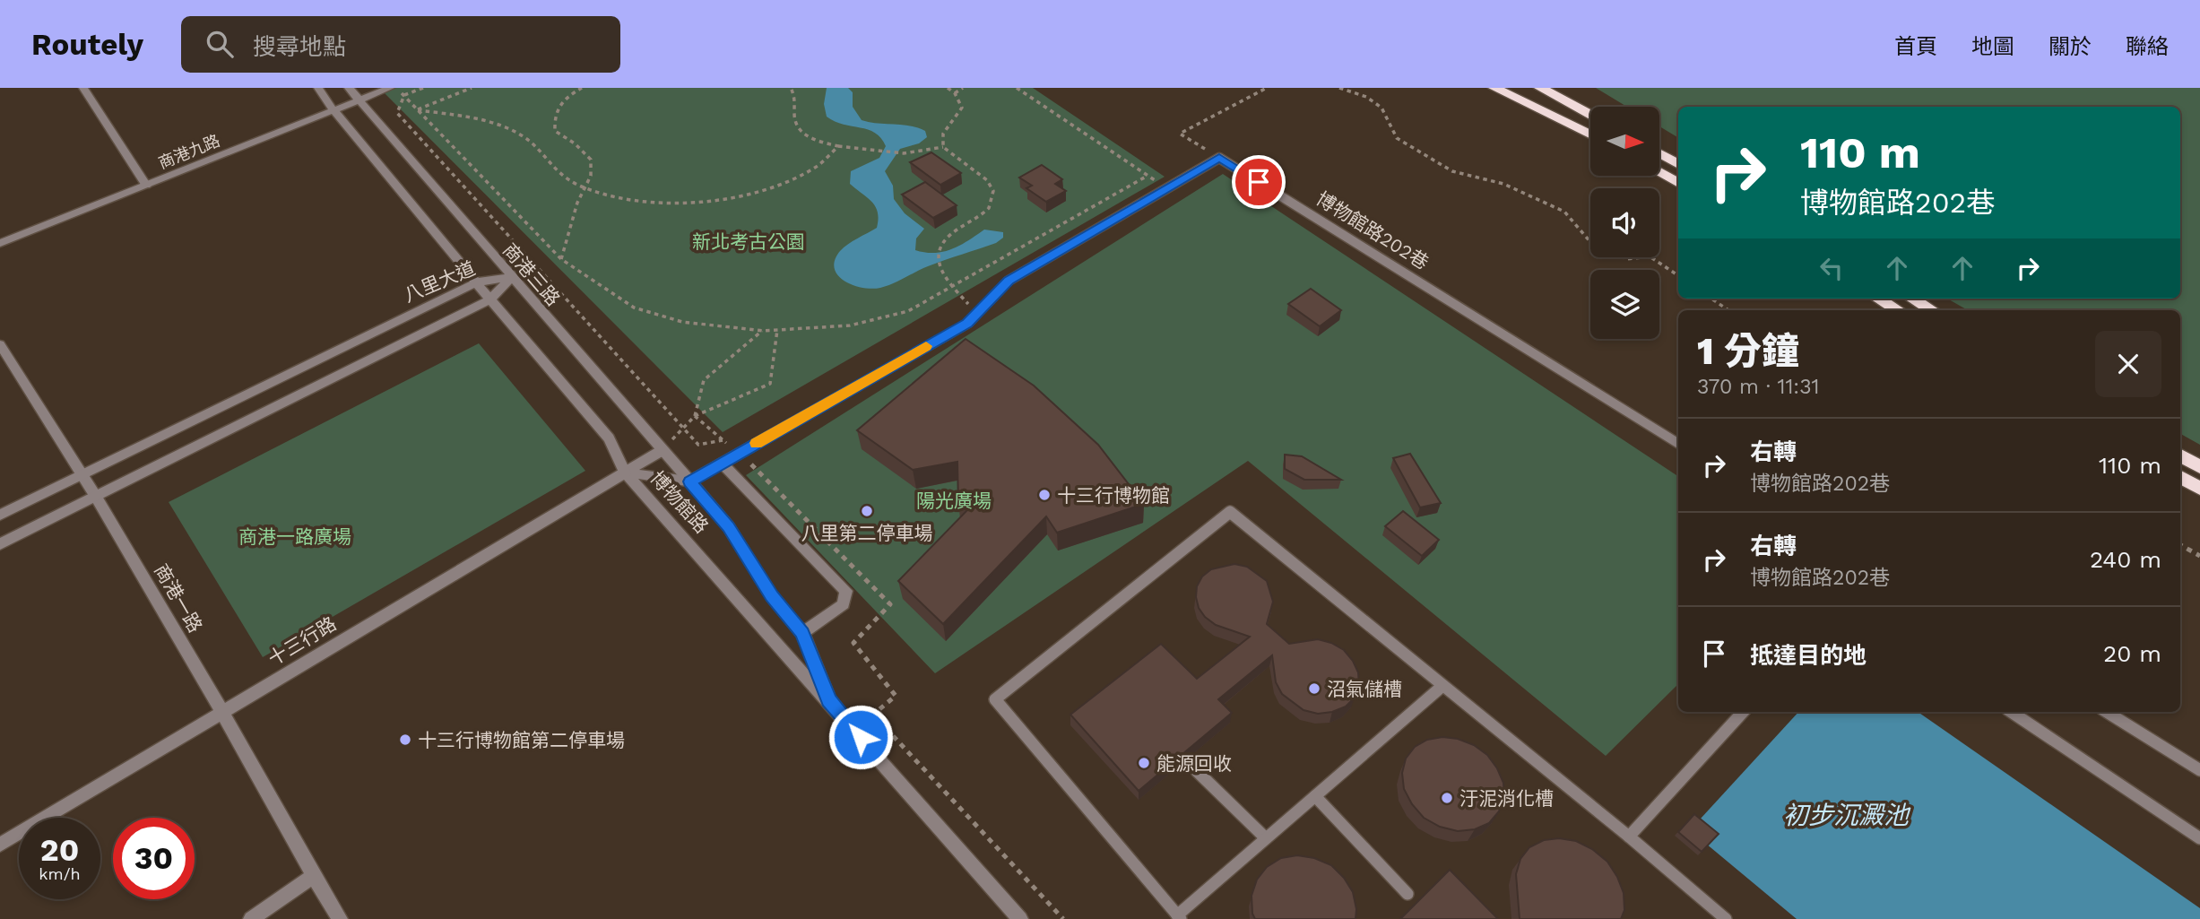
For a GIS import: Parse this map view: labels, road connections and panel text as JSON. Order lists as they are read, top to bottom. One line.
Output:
{"streets":{"street":["商港九路","商港三路","八里大道","博物館路","商港一路","十三行路"],"lane":["博物館路202巷"]},"crossings":[["商港九路","商港三路"],["商港三路","八里大道"],["商港三路","博物館路"],["商港三路","十三行路"],["八里大道","商港一路"],["博物館路","十三行路"],["商港一路","十三行路"]],"water":["初步沉澱池"],"parks":["新北考古公園","陽光廣場","商港一路廣場"],"places":["十三行博物館","八里第二停車場","沼氣儲槽","十三行博物館第二停車場","能源回收","汙泥消化槽"],"north":"right","page":{"header":"Routely","search":"搜尋地點","nav":["首頁","地圖","關於","聯絡"],"turn":["110 m","博物館路202巷"],"heading":["1 分鐘","370 m · 11:31"],"list":[{"name":"右轉","note":"博物館路202巷","value":"110 m"},{"name":"右轉","note":"博物館路202巷","value":"240 m"},{"name":"抵達目的地","value":"20 m"}],"speed":"20 km/h","limit":"30"}}
